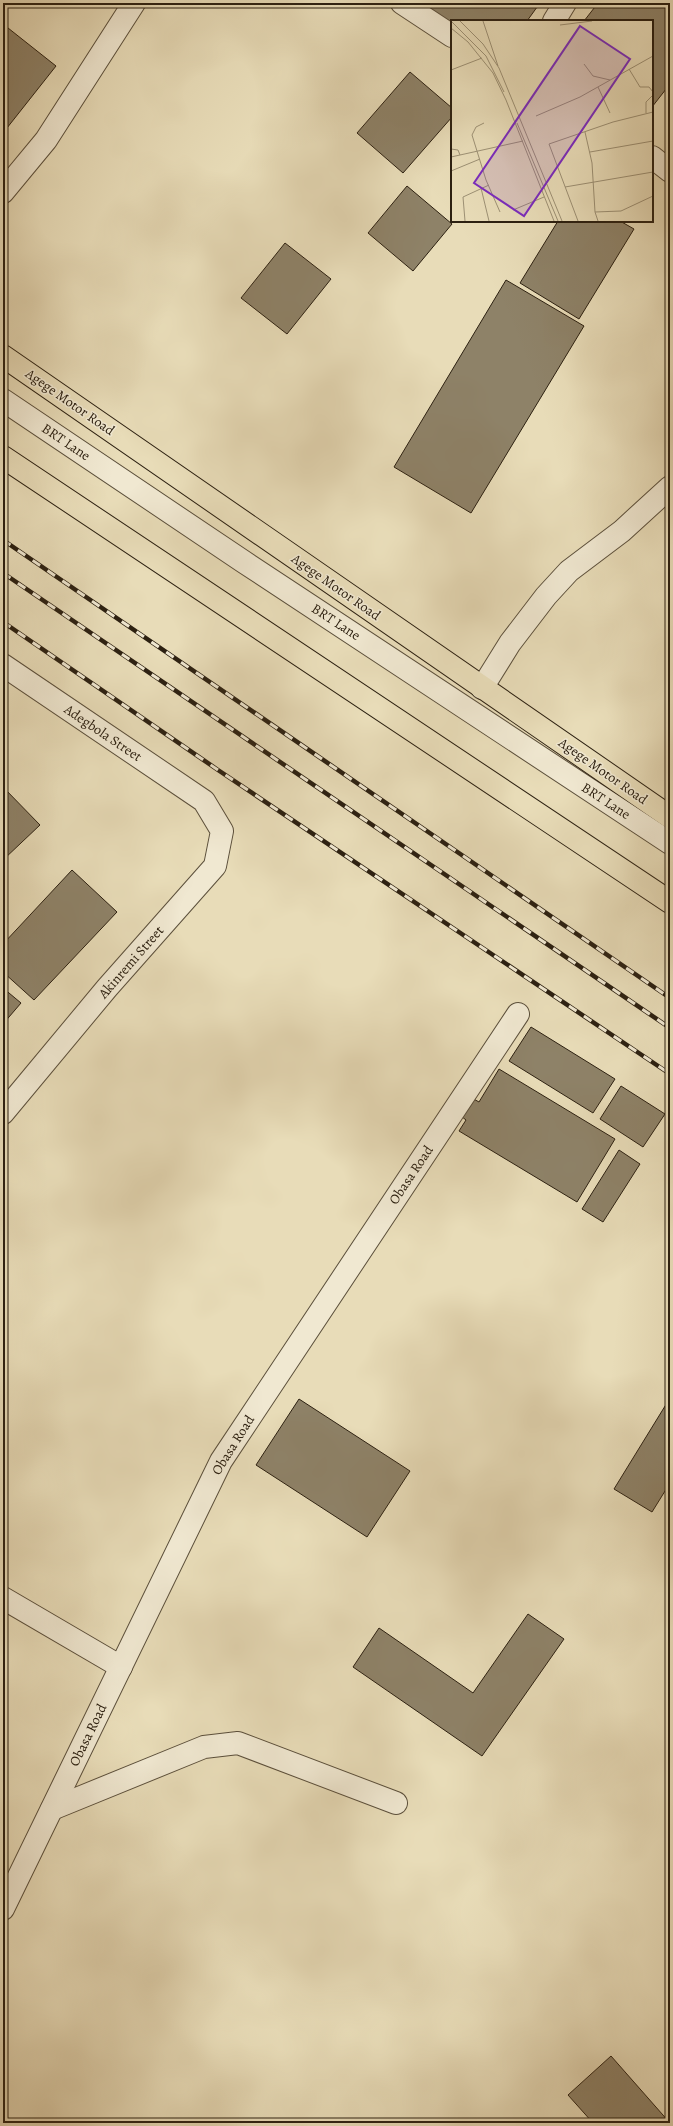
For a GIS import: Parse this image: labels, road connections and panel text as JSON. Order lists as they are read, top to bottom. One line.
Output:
{"streets":{"highway":["Agege Motor Road"],"street":["BRT Lane","Adegbola Street","Akinremi Street","Obasa Road"]},"crossings":[["Adegbola Street","Akinremi Street"]]}
